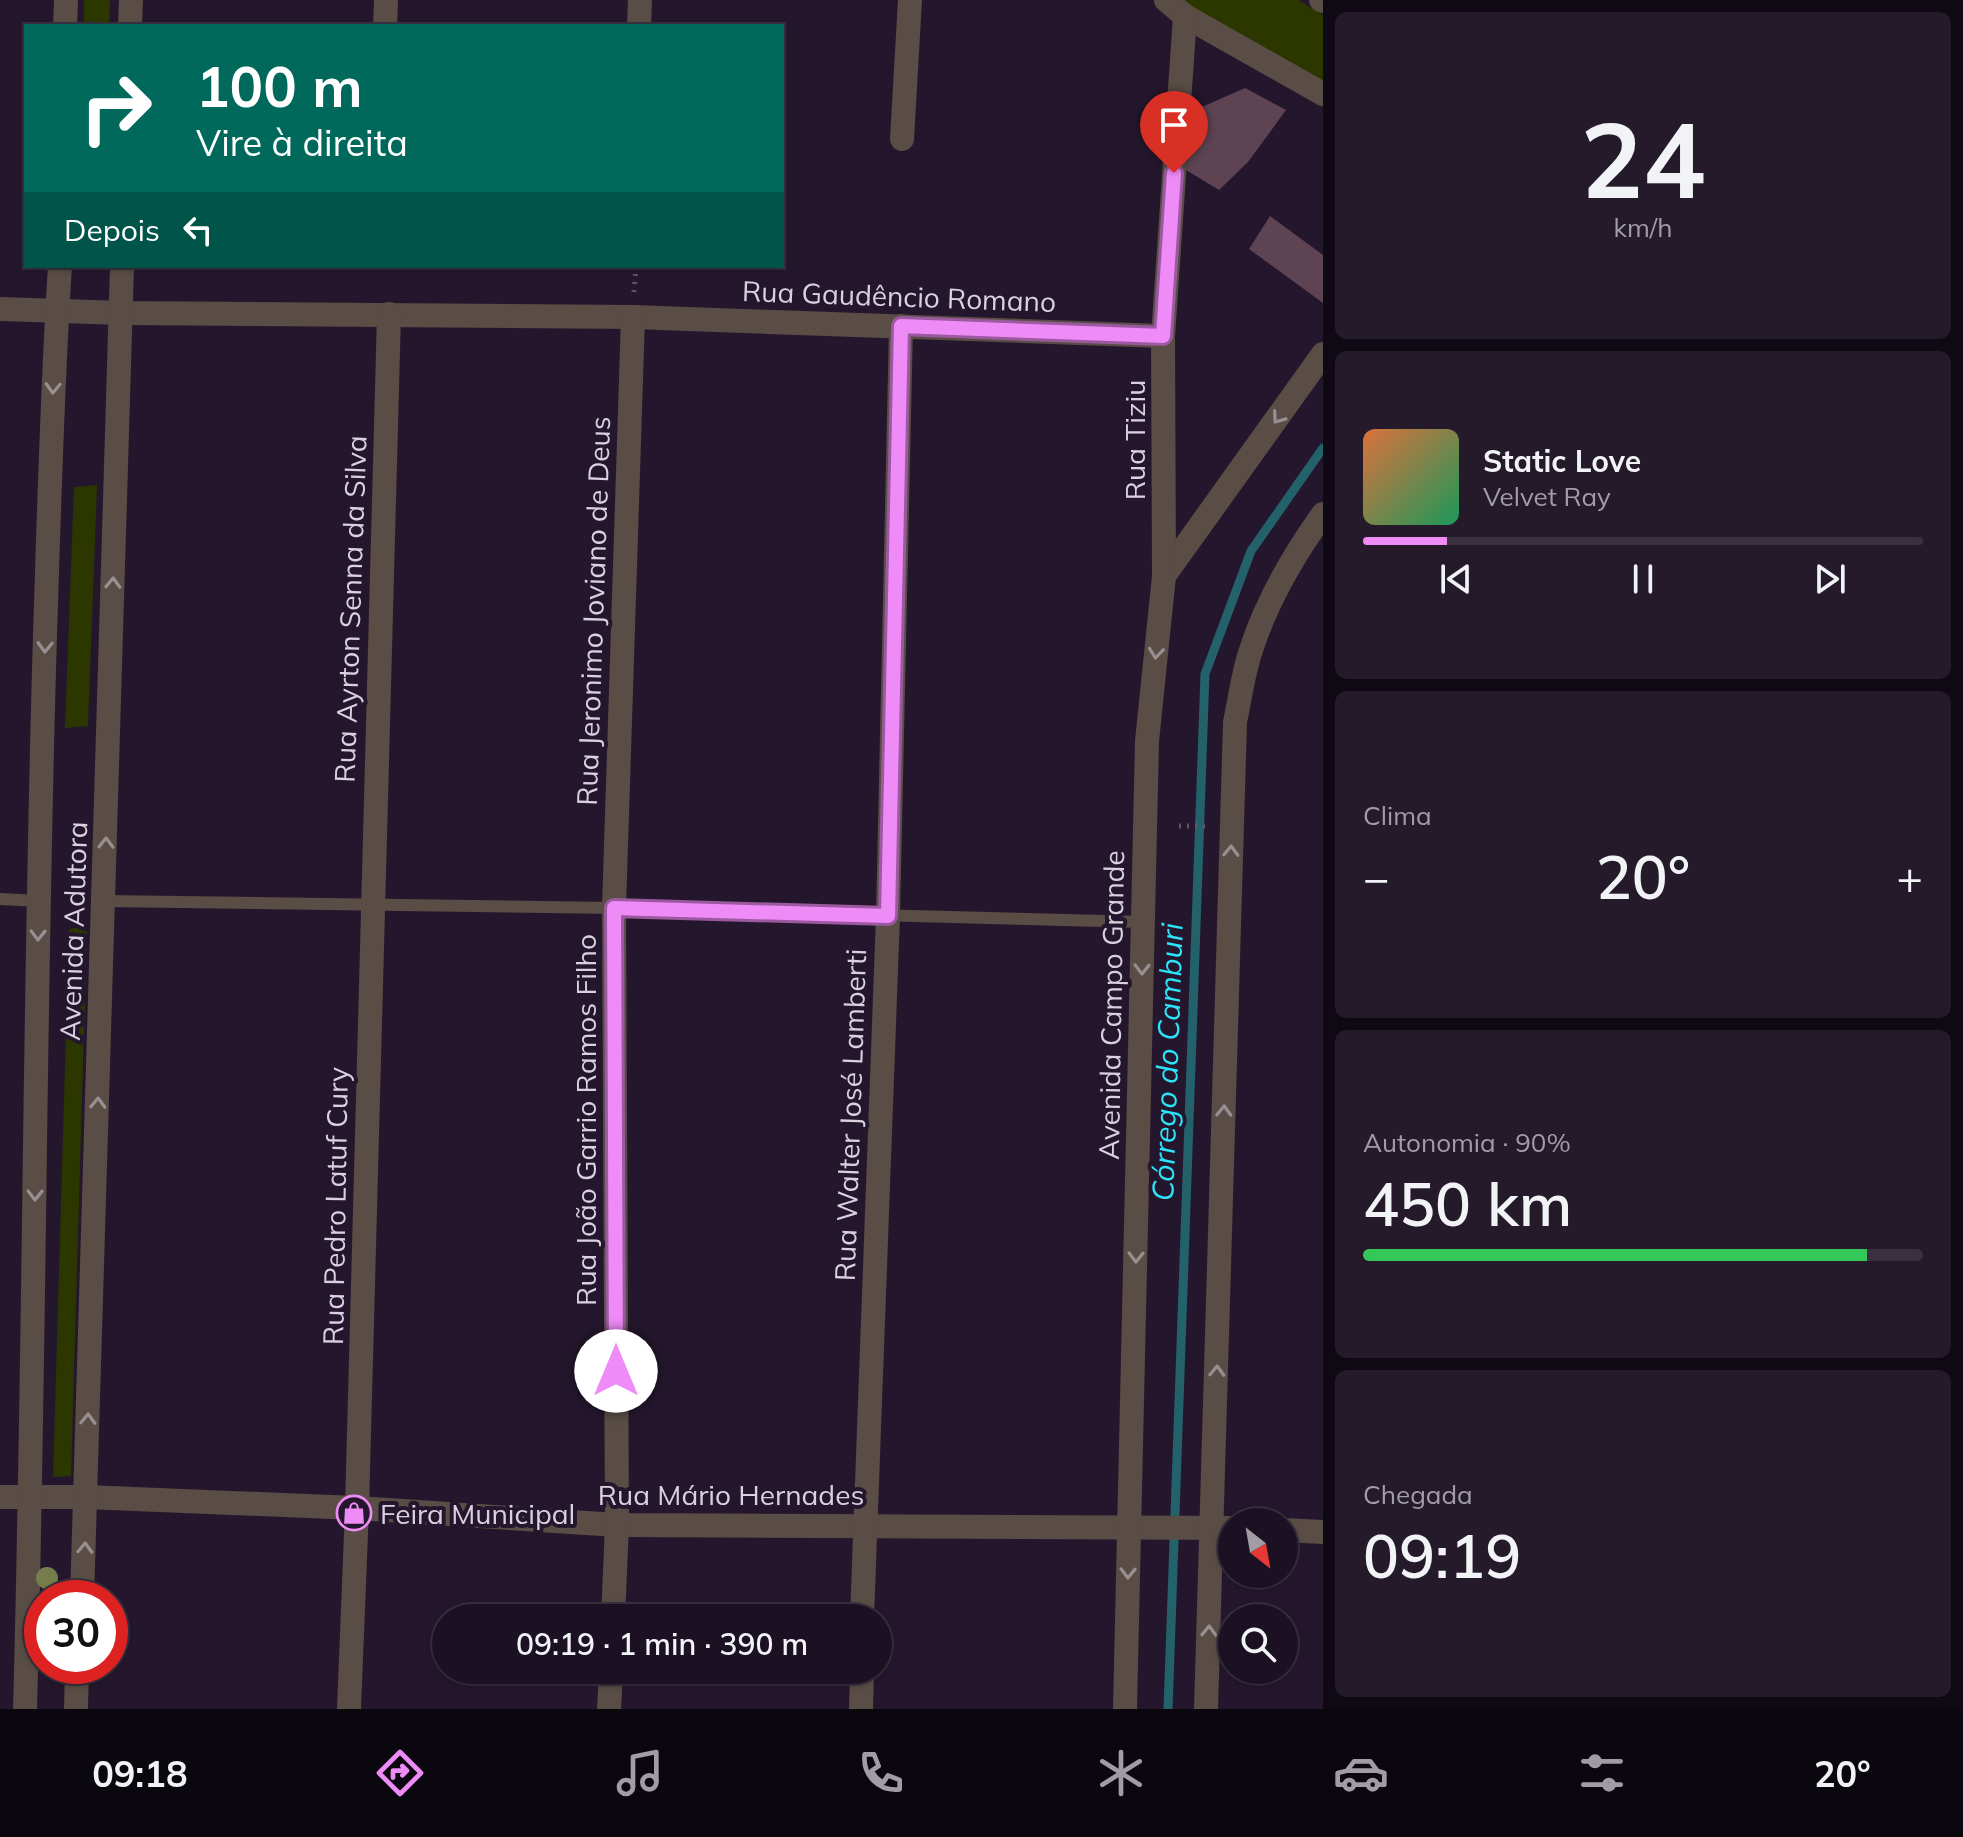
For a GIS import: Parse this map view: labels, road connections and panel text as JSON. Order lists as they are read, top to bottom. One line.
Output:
{"streets":{"street":["Rua Gaudêncio Romano","Rua Tiziu","Rua Ayrton Senna da Silva","Rua Jeronimo Joviano de Deus","Avenida Adutora","Avenida Campo Grande","Rua Walter José Lamberti","Rua João Garrio Ramos Filho","Rua Pedro Latuf Cury","Rua Mário Hernades"]},"crossings":[["Rua Gaudêncio Romano","Rua Tiziu"],["Rua Gaudêncio Romano","Rua Ayrton Senna da Silva"],["Rua Gaudêncio Romano","Rua Jeronimo Joviano de Deus"],["Rua Gaudêncio Romano","Avenida Adutora"],["Rua Gaudêncio Romano","Rua Walter José Lamberti"],["Rua Tiziu","Avenida Campo Grande"],["Rua Ayrton Senna da Silva","Rua Pedro Latuf Cury"],["Rua Jeronimo Joviano de Deus","Rua João Garrio Ramos Filho"],["Avenida Adutora","Rua Mário Hernades"],["Avenida Campo Grande","Rua Mário Hernades"],["Rua Walter José Lamberti","Rua Mário Hernades"],["Rua João Garrio Ramos Filho","Rua Mário Hernades"],["Rua Pedro Latuf Cury","Rua Mário Hernades"]],"water":["Córrego do Camburi"],"places":{"shop":["Feira Municipal"]},"north":"bottom right","page":{"tile":[["24","km/h"],"Clima",["Autonomia · 90%","450 km"],["Chegada","09:19"]],"turn":["100 m","Vire à direita"],"then":"Depois","song":["Static Love","Velvet Ray"],"heat":["−","20°","+"],"limit":"30","trip":"09:19 · 1 min · 390 m","tabs":["09:18","20°"]}}
